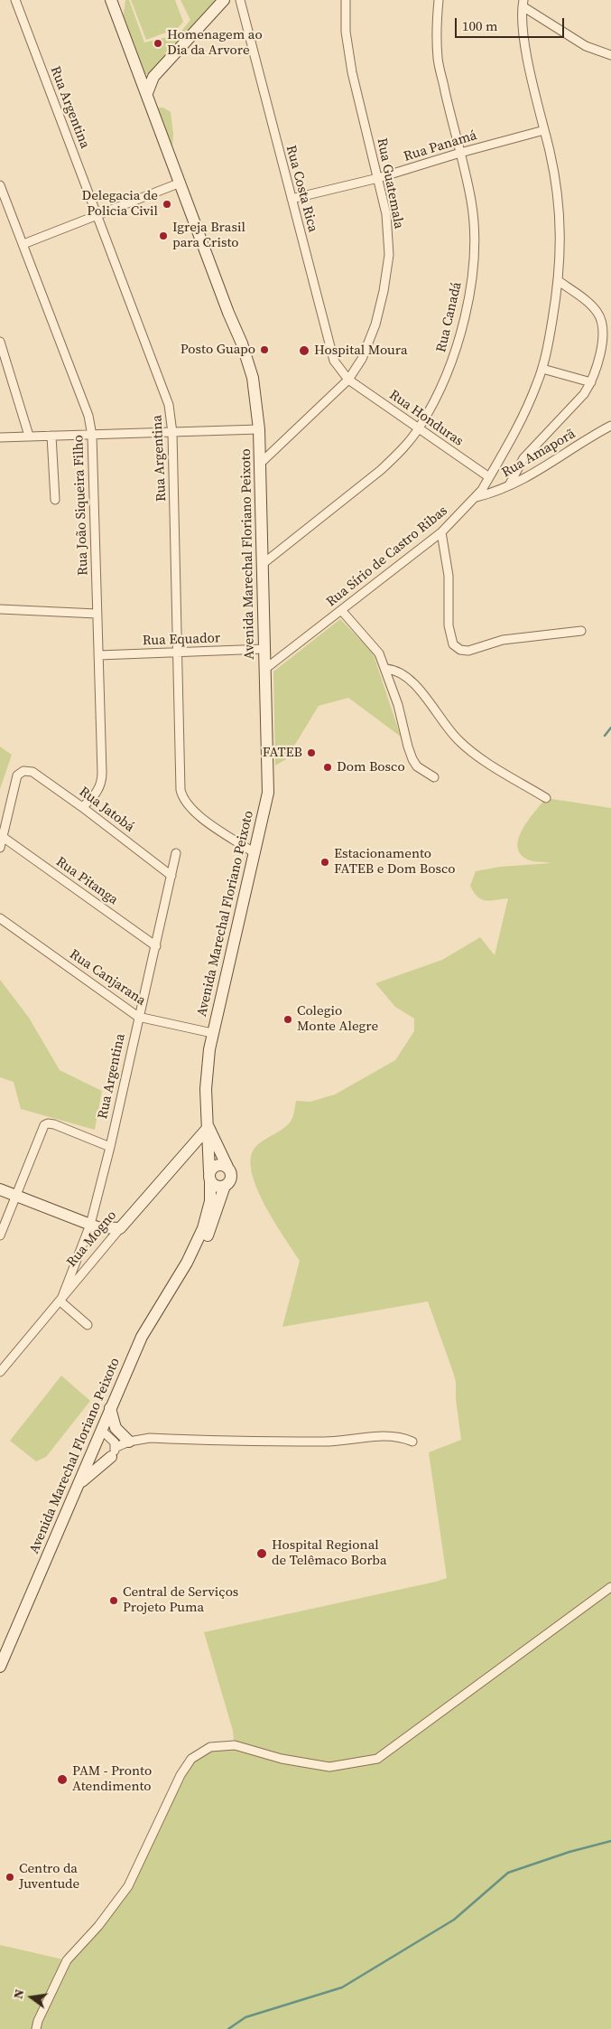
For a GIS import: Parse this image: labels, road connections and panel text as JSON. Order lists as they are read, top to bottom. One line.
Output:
{"streets":{"main road":["Avenida Marechal Floriano Peixoto","Rua Mogno"],"street":["Rua Argentina","Rua Panamá","Rua Guatemala","Rua Costa Rica","Rua Canadá","Rua Honduras","Rua Amaporã","Rua João Siqueira Filho","Rua Sírio de Castro Ribas","Rua Equador","Rua Jatobá","Rua Pitanga","Rua Canjarana"]},"crossings":[["Rua Argentina","Avenida Marechal Floriano Peixoto"],["Rua Argentina","Rua Equador"],["Rua Argentina","Rua Jatobá"],["Rua Argentina","Rua Pitanga"],["Rua Argentina","Rua Canjarana"],["Rua Argentina","Rua Mogno"],["Rua Panamá","Rua Guatemala"],["Rua Panamá","Rua Costa Rica"],["Rua Panamá","Rua Canadá"],["Rua Panamá","Rua Sírio de Castro Ribas"],["Rua Guatemala","Rua Costa Rica"],["Rua Guatemala","Rua Honduras"],["Rua Guatemala","Avenida Marechal Floriano Peixoto"],["Rua Costa Rica","Rua Honduras"],["Rua Canadá","Rua Honduras"],["Rua Canadá","Avenida Marechal Floriano Peixoto"],["Rua Honduras","Rua Sírio de Castro Ribas"],["Rua Amaporã","Rua Sírio de Castro Ribas"],["Rua João Siqueira Filho","Rua Equador"],["Rua João Siqueira Filho","Rua Jatobá"],["Avenida Marechal Floriano Peixoto","Rua Sírio de Castro Ribas"],["Avenida Marechal Floriano Peixoto","Rua Equador"],["Avenida Marechal Floriano Peixoto","Rua Canjarana"],["Avenida Marechal Floriano Peixoto","Rua Mogno"],["Rua Jatobá","Rua Pitanga"]],"places":["Homenagem ao Dia da Arvore","Delegacia de Policia Civil","Igreja Brasil para Cristo","Posto Guapo","Hospital Moura","FATEB","Dom Bosco","Estacionamento FATEB e Dom Bosco","Colegio Monte Alegre","Hospital Regional de Telêmaco Borba","Central de Serviços Projeto Puma","PAM - Pronto Atendimento","Centro da Juventude"],"scale_bar":"100 m","north":"left"}
